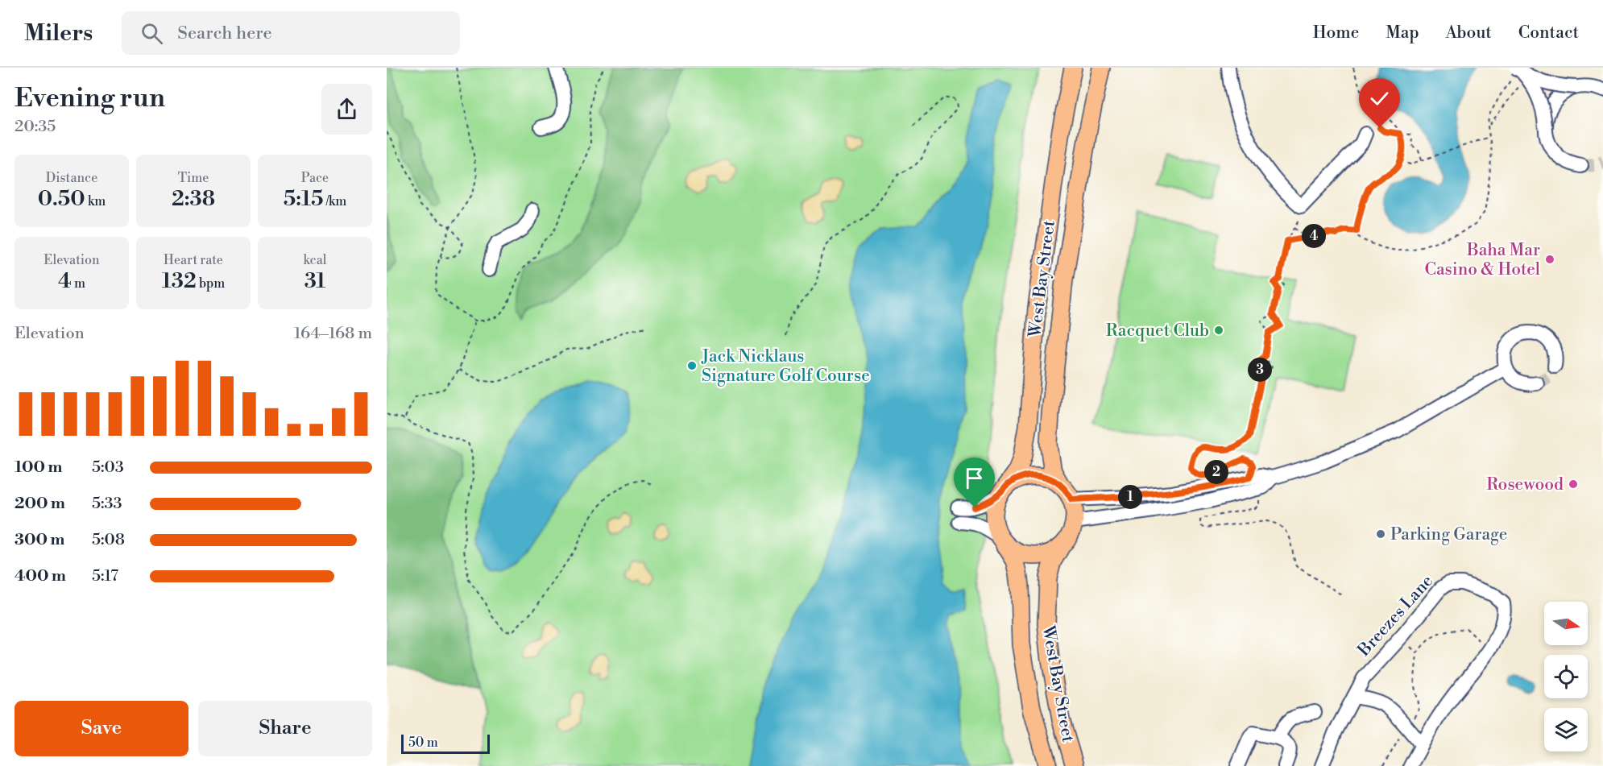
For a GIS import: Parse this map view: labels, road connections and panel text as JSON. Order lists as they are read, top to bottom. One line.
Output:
{"streets":{"main road":["West Bay Street"],"street":["Breezes Lane"]},"places":["Baha Mar Casino & Hotel","Racquet Club","Jack Nicklaus Signature Golf Course","Rosewood","Parking Garage"],"scale_bar":"50 m","north":"right","page":{"header":"Milers","search":"Search here","nav":["Home","Map","About","Contact"],"heading":["Evening run","20:35"],"stats":[["Distance","0.50 km"],["Time","2:38"],["Pace","5:15 /km"],["Elevation","4 m"],["Heart rate","132 bpm"],["kcal","31"]],"pins":["4","3","2","1"],"chart":["Elevation","164–168 m"],"list":[{"name":"100 m","note":"5:03"},{"name":"200 m","note":"5:33"},{"name":"300 m","note":"5:08"},{"name":"400 m","note":"5:17"}],"buttons":["Save","Share"],"scale":"50 m"}}
